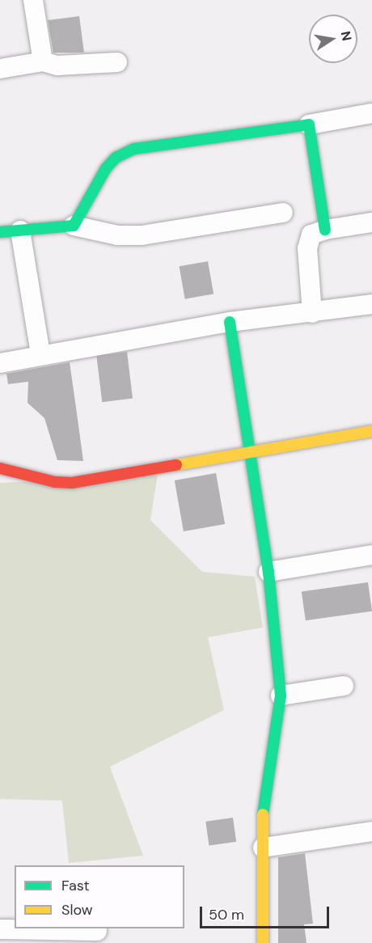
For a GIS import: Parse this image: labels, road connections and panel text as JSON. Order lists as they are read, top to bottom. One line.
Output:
{"legend":["Fast","Slow"],"scale_bar":"50 m","north":"right"}
